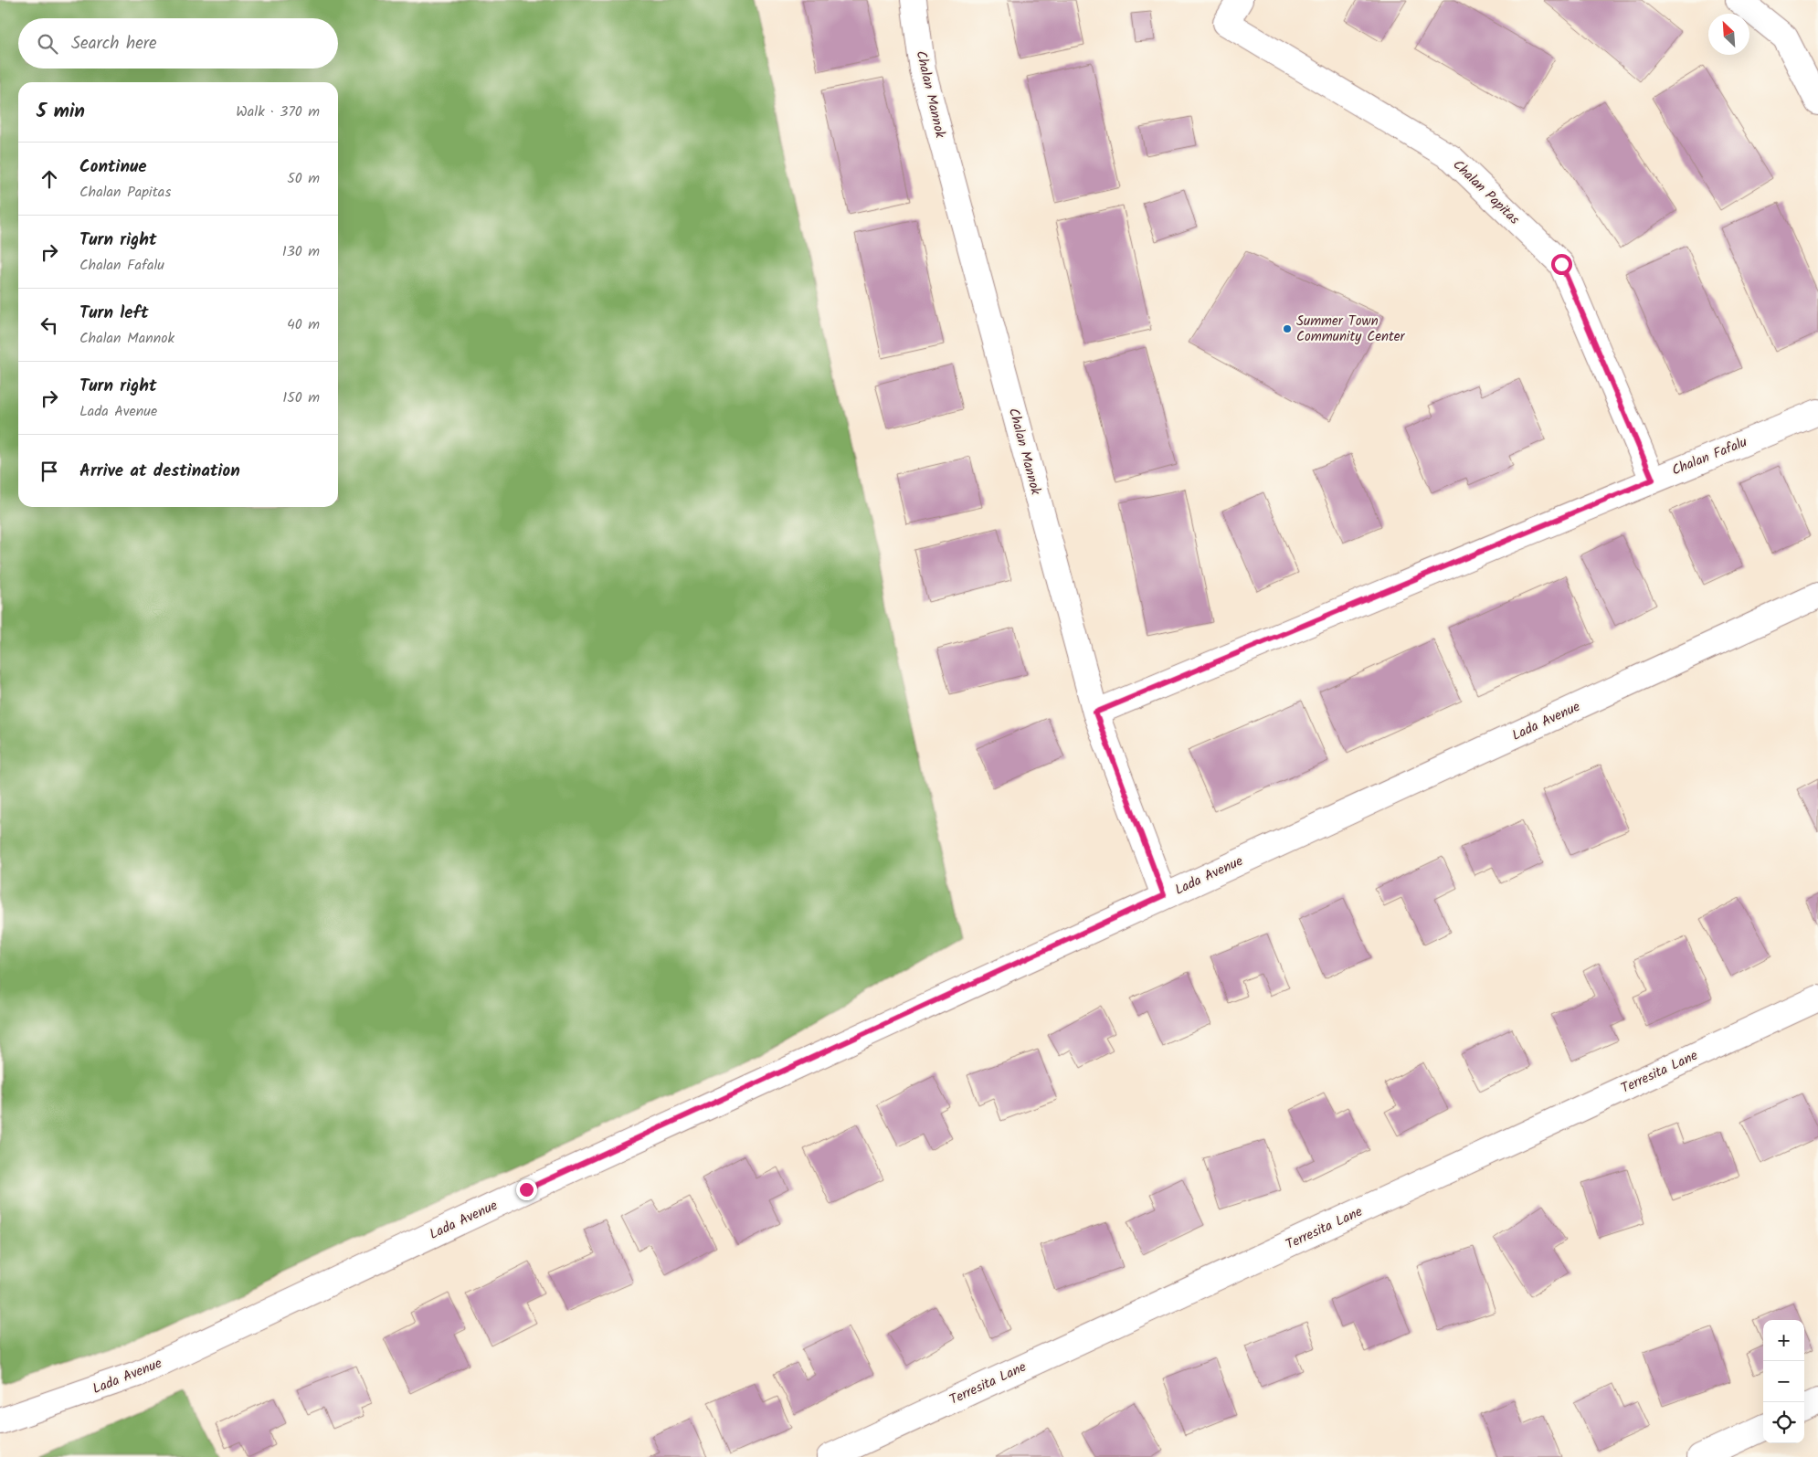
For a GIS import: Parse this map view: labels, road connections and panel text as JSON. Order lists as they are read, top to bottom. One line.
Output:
{"streets":{"street":["Chalan Mannok","Chalan Papitas","Chalan Fafalu","Lada Avenue","Terresita Lane"]},"crossings":[["Chalan Mannok","Chalan Fafalu"],["Chalan Mannok","Lada Avenue"],["Chalan Papitas","Chalan Fafalu"]],"places":["Summer Town Community Center"],"north":"top left","page":{"search":"Search here","heading":["5 min","Walk · 370 m"],"list":[["Continue","Chalan Papitas","50 m"],["Turn right","Chalan Fafalu","130 m"],["Turn left","Chalan Mannok","40 m"],["Turn right","Lada Avenue","150 m"],"Arrive at destination"],"map_buttons":["+","−"]}}
